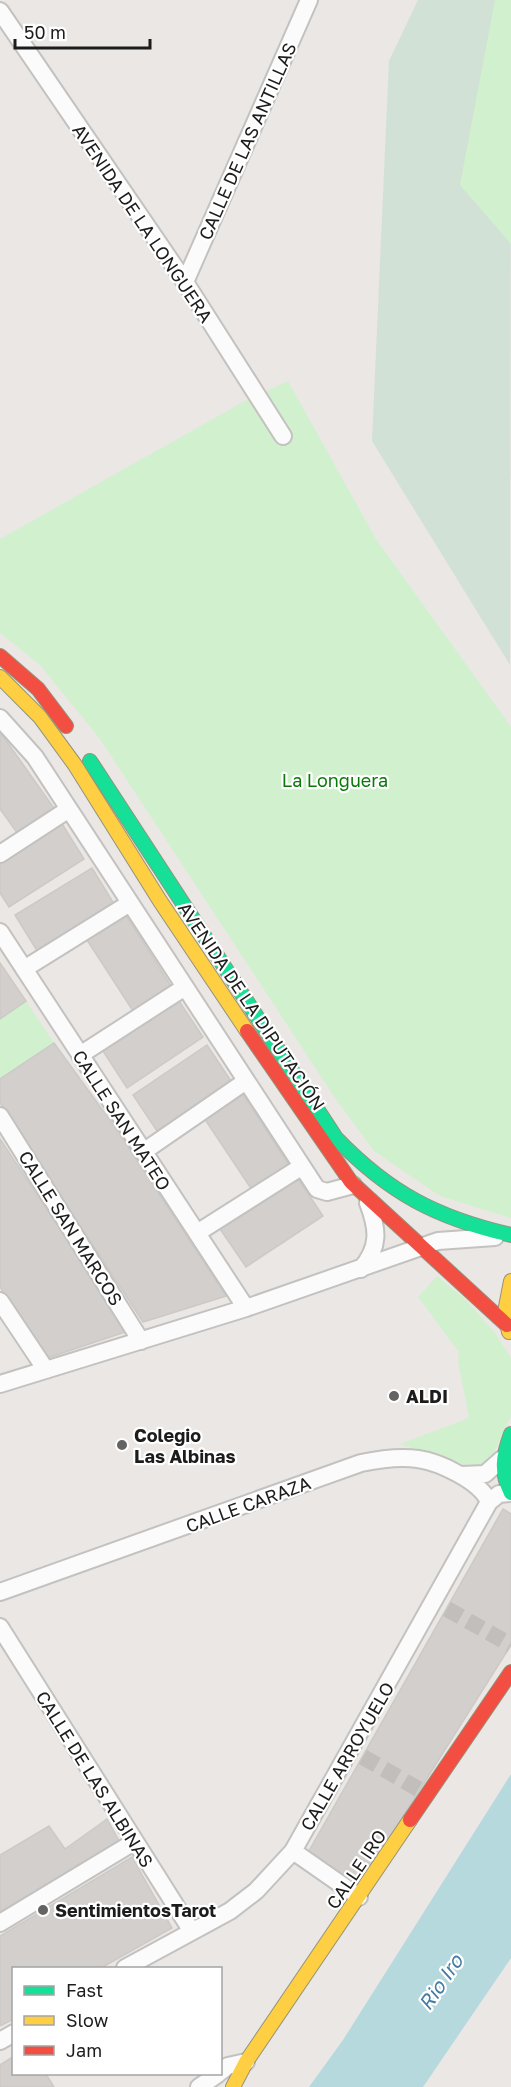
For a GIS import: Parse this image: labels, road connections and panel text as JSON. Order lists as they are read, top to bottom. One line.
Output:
{"streets":{"main road":["AVENIDA DE LA DIPUTACIÓN","CALLE IRO"],"street":["CALLE DE LAS ANTILLAS","AVENIDA DE LA LONGUERA","CALLE SAN MATEO","CALLE SAN MARCOS","CALLE CARAZA","CALLE ARROYUELO","CALLE DE LAS ALBINAS"]},"crossings":[["CALLE DE LAS ANTILLAS","AVENIDA DE LA LONGUERA"],["CALLE CARAZA","CALLE ARROYUELO"],["CALLE ARROYUELO","CALLE DE LAS ALBINAS"]],"water":["Rio Iro"],"parks":["La Longuera"],"places":["ALDI","Colegio Las Albinas","SentimientosTarot"],"legend":["Fast","Slow","Jam"],"scale_bar":"50 m"}
